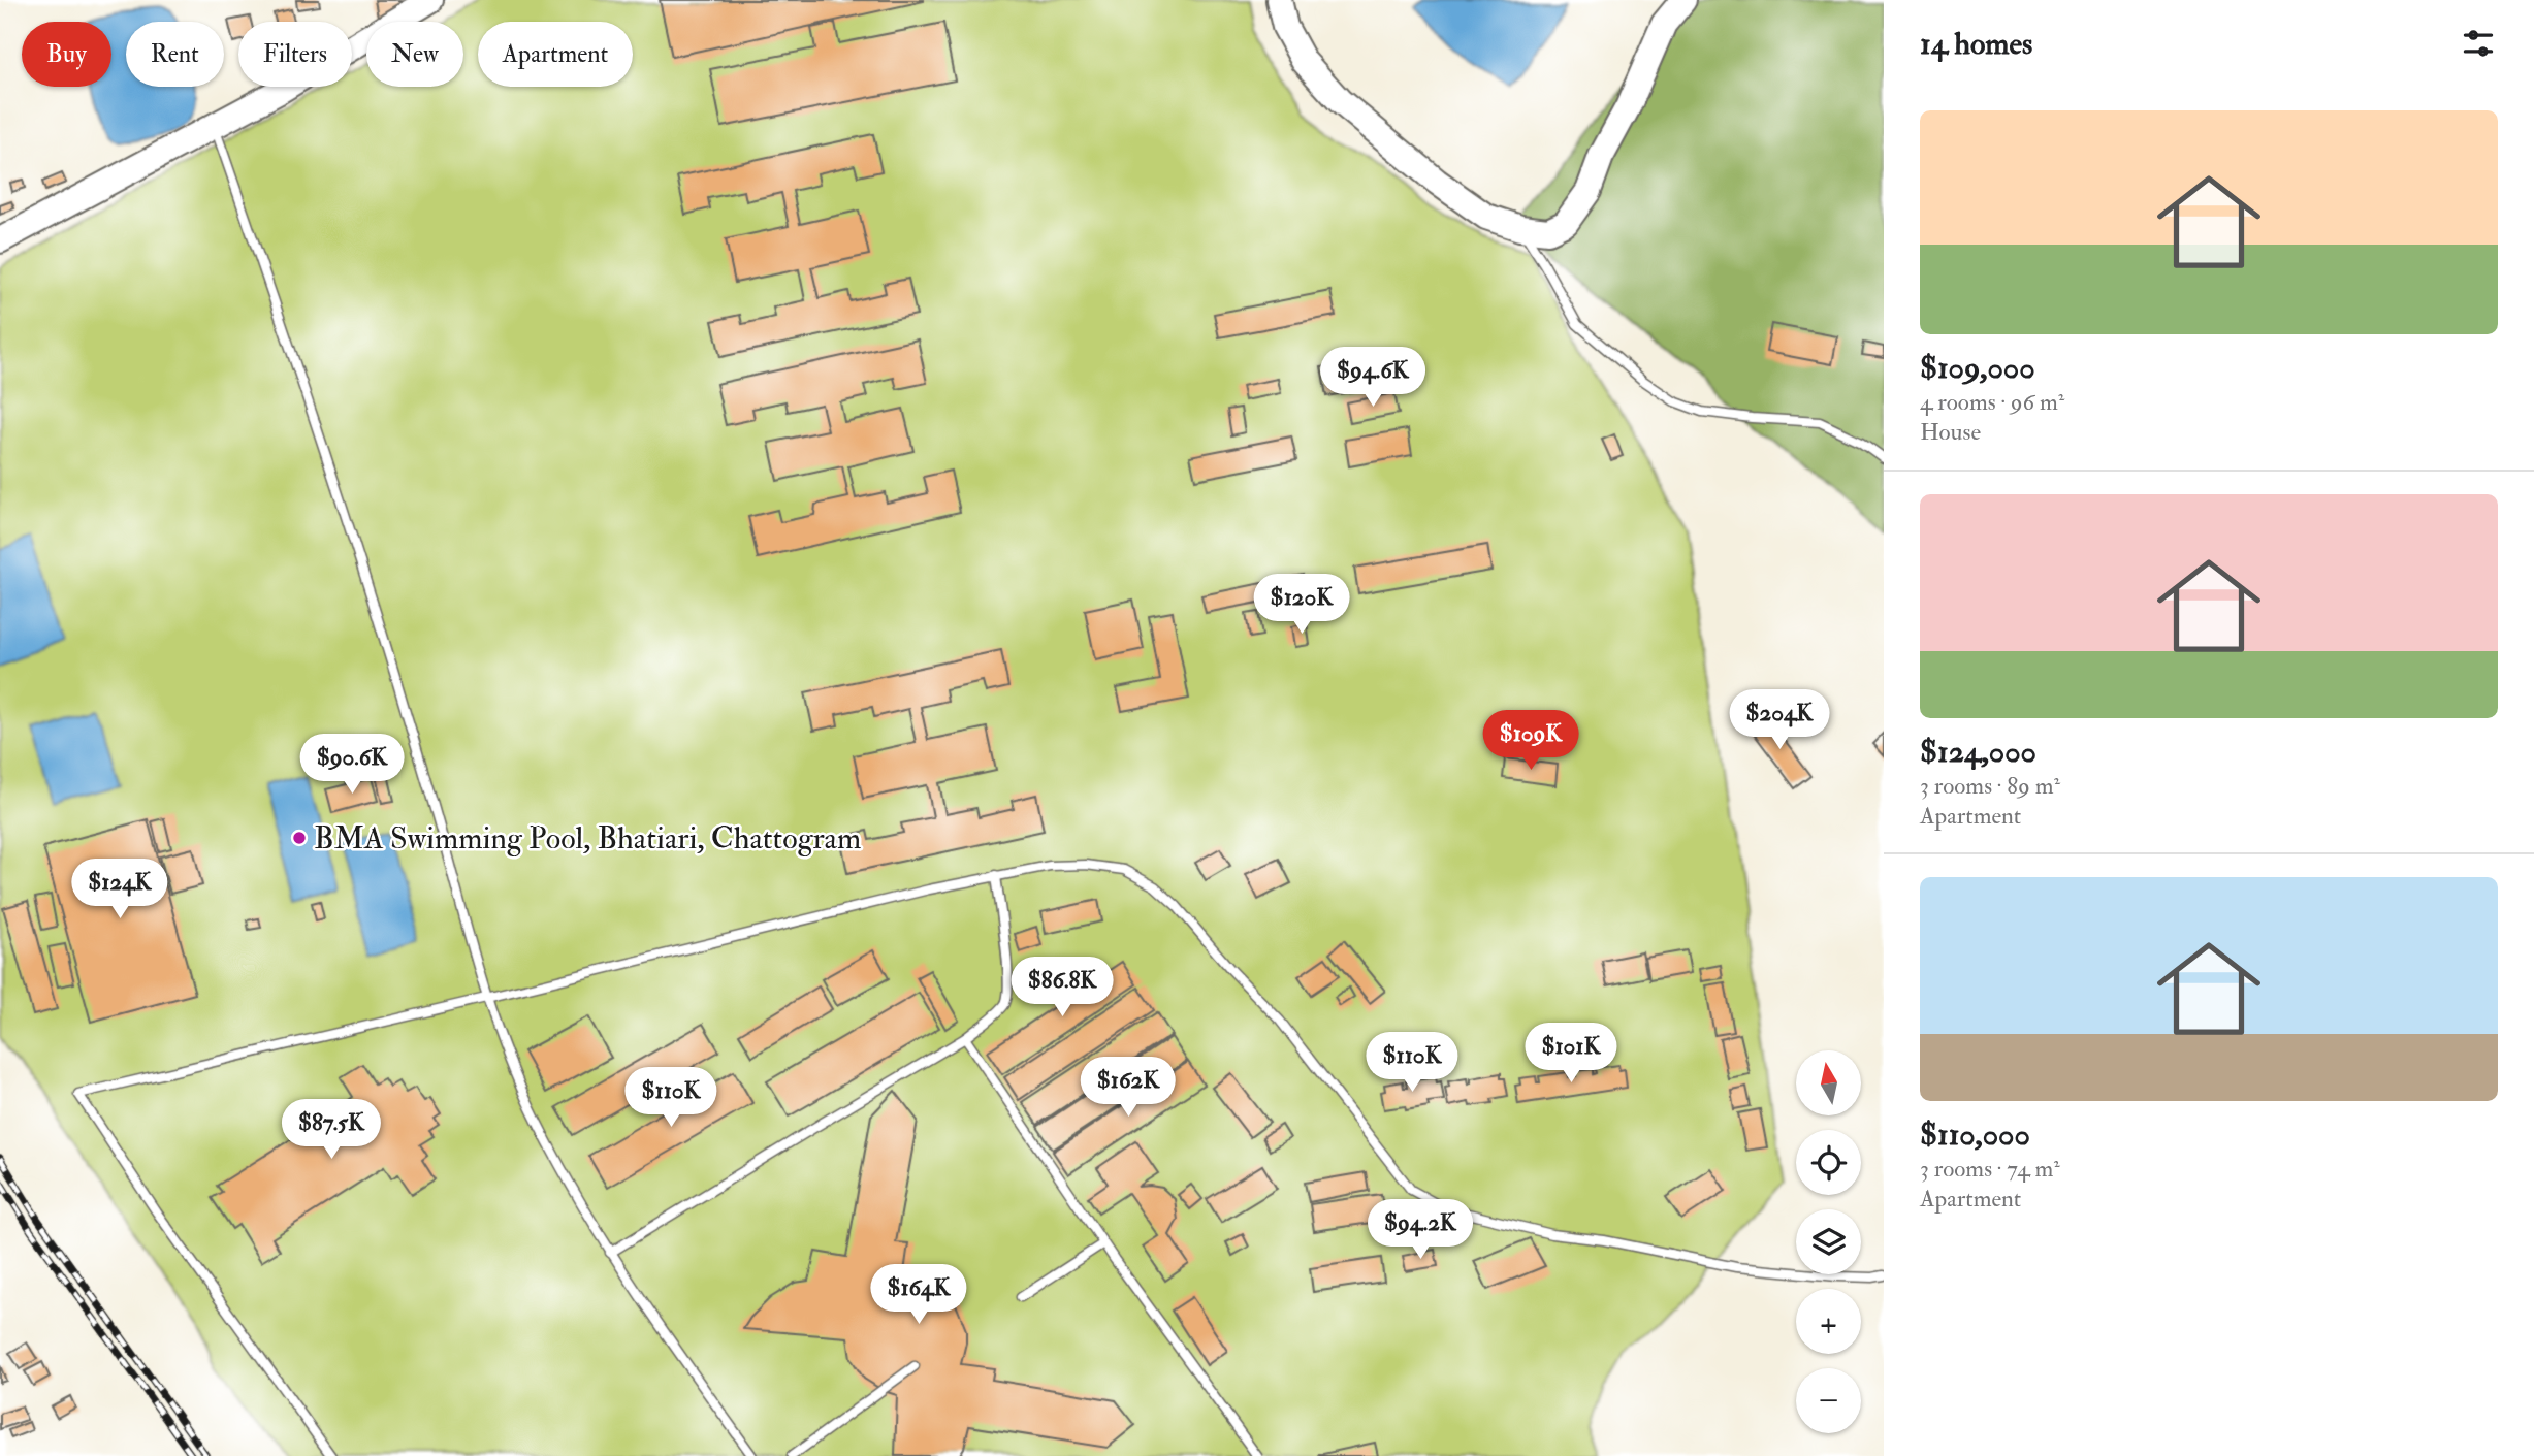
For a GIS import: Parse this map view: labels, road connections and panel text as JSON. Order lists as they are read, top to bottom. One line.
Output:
{"places":["BMA Swimming Pool, Bhatiari, Chattogram"],"north":"top","page":{"heading":"14 homes","chip":["Buy","Rent","Filters","New","Apartment"],"list":[{"name":"$109,000","note":"4 rooms · 96 m² · House"},{"name":"$124,000","note":"3 rooms · 89 m² · Apartment"},{"name":"$110,000","note":"3 rooms · 74 m² · Apartment"}],"price":["$94.6K","$120K","$204K","$109K","$90.6K","$124K","$86.8K","$101K","$110K","$162K","$110K","$87.5K","$94.2K","$164K"],"map_buttons":["+","−"]}}
